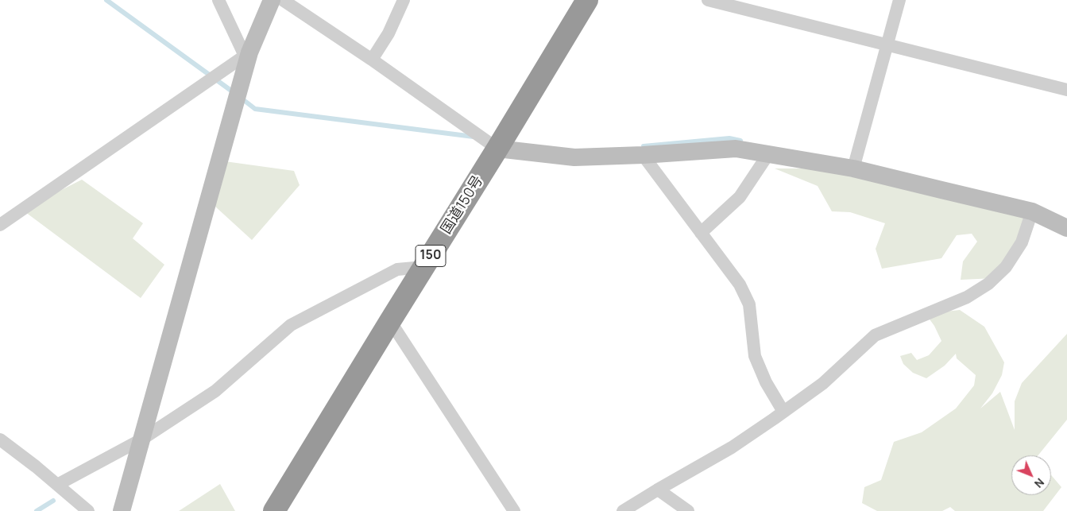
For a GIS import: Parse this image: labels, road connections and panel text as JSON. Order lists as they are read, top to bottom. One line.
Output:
{"streets":{"highway":["国道150号","150"]},"north":"bottom right"}
